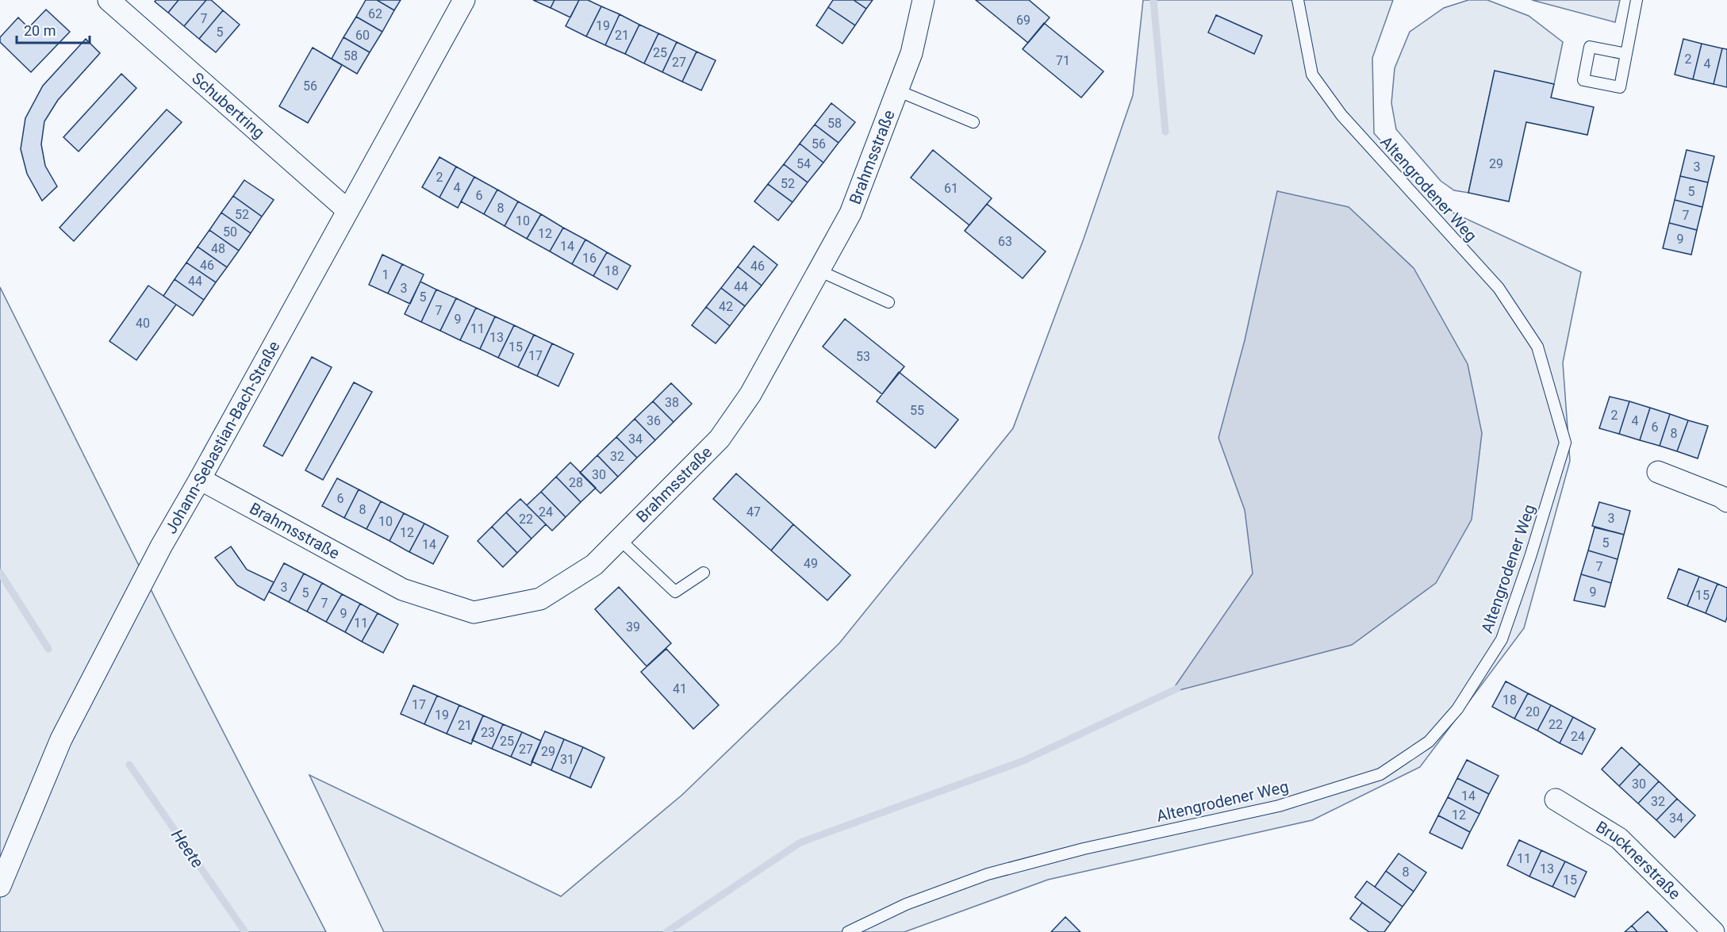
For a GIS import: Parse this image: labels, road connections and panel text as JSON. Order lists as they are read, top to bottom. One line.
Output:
{"streets":{"street":["Schubertring","Brahmsstraße","Johann-Sebastian-Bach-Straße","Brucknerstraße"],"lane":["Altengrodener Weg"]},"crossings":[["Schubertring","Johann-Sebastian-Bach-Straße"],["Brahmsstraße","Johann-Sebastian-Bach-Straße"]],"water":["Heete"],"house_numbers":["62","7","69","19","5","60","21","25","58","2","71","27","4","56","58","56","54","29","3","2","52","4","61","5","6","8","52","7","10","50","12","9","63","14","48","16","46","46","18","1","44","44","3","5","42","7","9","40","11","13","15","17","53","38","55","2","36","4","6","8","34","32","30","28","6","8","24","47","3","22","10","12","5","14","49","7","3","9","5","15","7","9","11","39","41","18","17","20","19","22","21","23","24","25","27","29","31","30","14","32","12","34","11","13","8","15"],"scale_bar":"20 m"}
